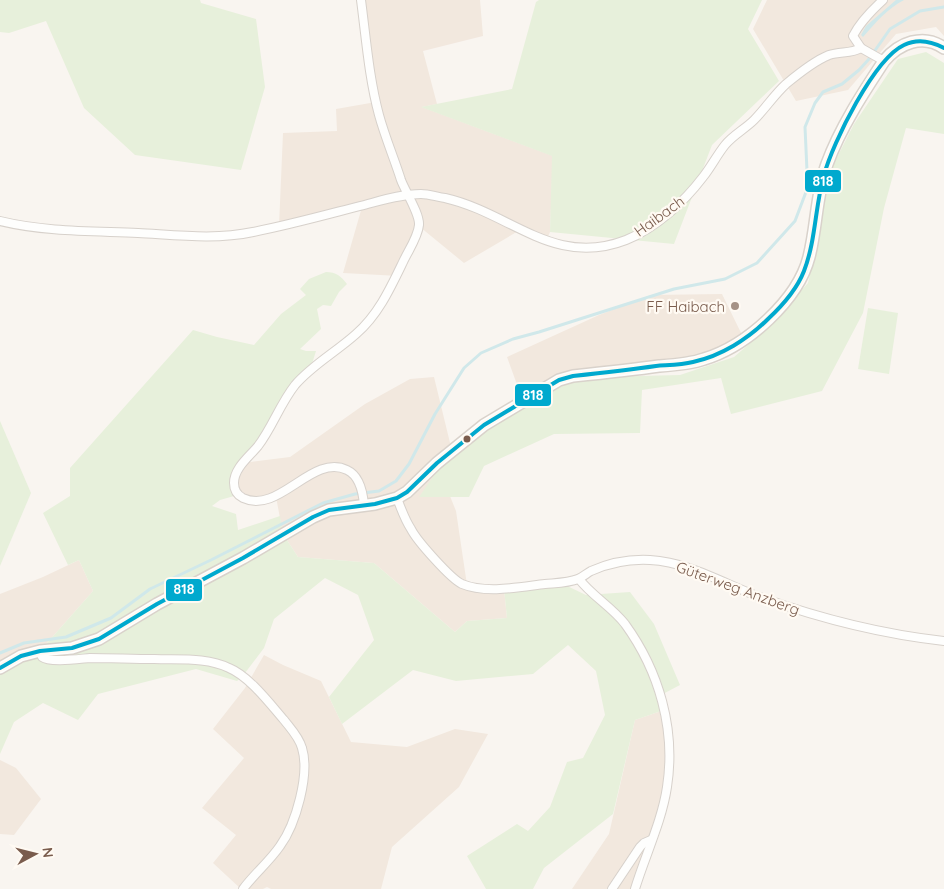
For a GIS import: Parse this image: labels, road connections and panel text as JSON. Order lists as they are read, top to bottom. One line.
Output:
{"streets":{"street":["Haibach","Güterweg Anzberg"]},"places":["FF Haibach"],"lines":["transit line 818"],"north":"right"}
